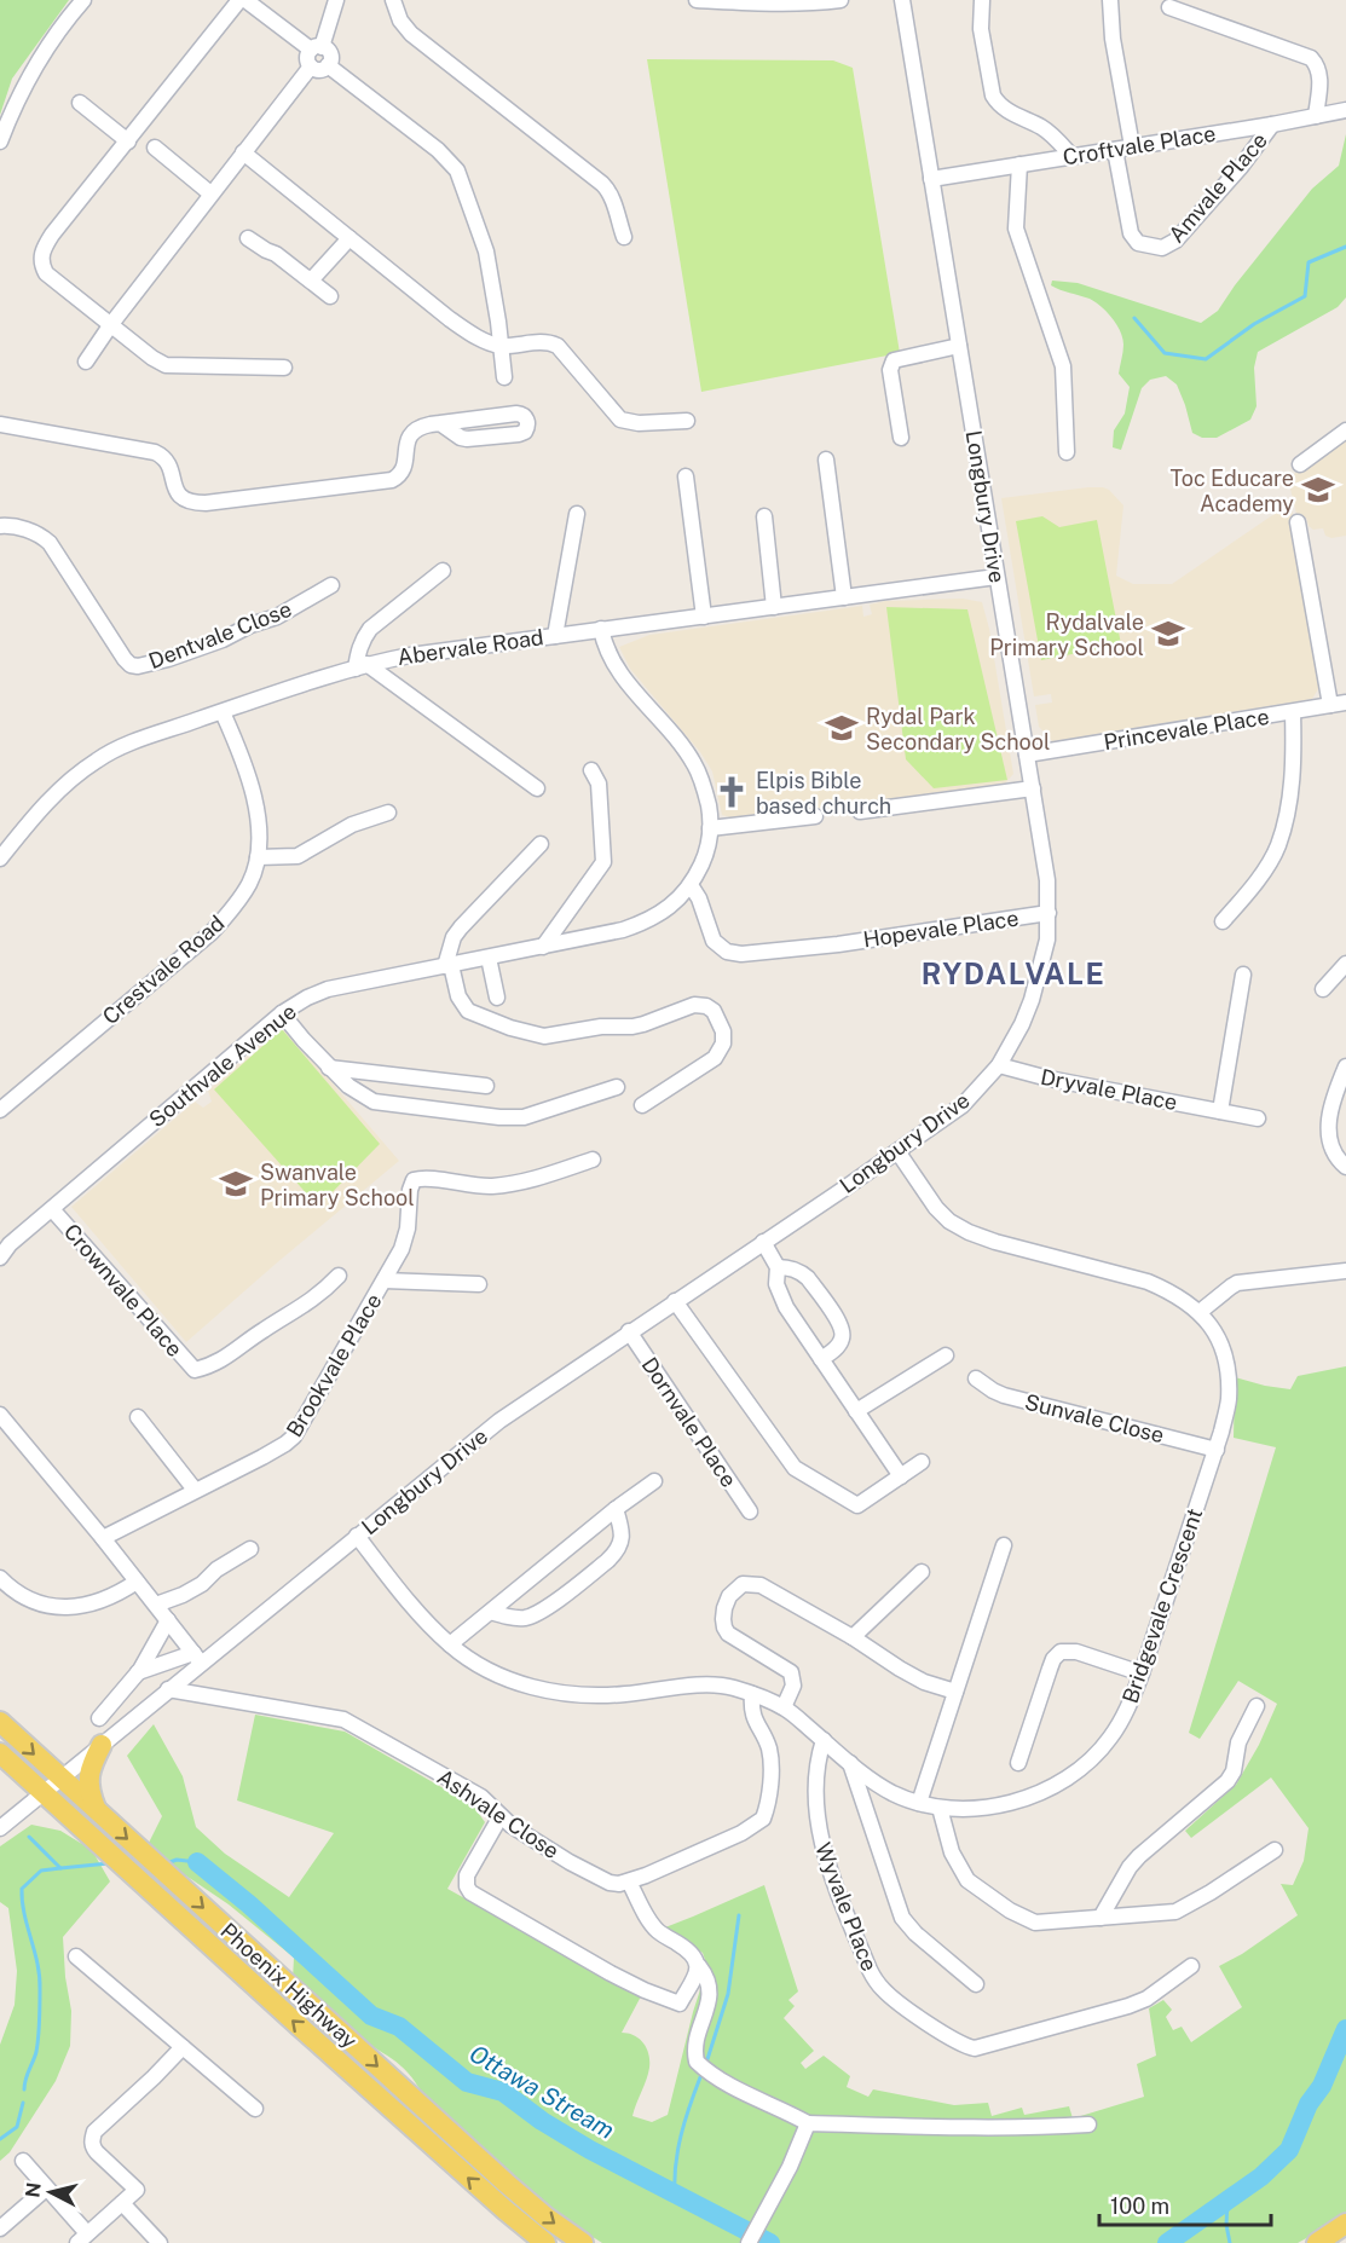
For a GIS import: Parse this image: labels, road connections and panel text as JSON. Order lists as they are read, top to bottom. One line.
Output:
{"streets":{"main road":["Phoenix Highway"],"street":["Croftvale Place","Amvale Place","Longbury Drive","Dentvale Close","Abervale Road","Princevale Place","Hopevale Place","Crestvale Road","Southvale Avenue","Dryvale Place","Crownvale Place","Brookvale Place","Sunvale Close","Dornvale Place","Bridgevale Crescent","Ashvale Close","Wyvale Place"]},"crossings":[["Croftvale Place","Amvale Place"],["Croftvale Place","Longbury Drive"],["Longbury Drive","Abervale Road"],["Longbury Drive","Princevale Place"],["Longbury Drive","Hopevale Place"],["Longbury Drive","Dryvale Place"],["Longbury Drive","Dornvale Place"],["Longbury Drive","Bridgevale Crescent"],["Longbury Drive","Ashvale Close"],["Longbury Drive","Phoenix Highway"],["Abervale Road","Crestvale Road"],["Abervale Road","Southvale Avenue"],["Hopevale Place","Southvale Avenue"],["Southvale Avenue","Crownvale Place"],["Sunvale Close","Bridgevale Crescent"],["Bridgevale Crescent","Wyvale Place"]],"districts":["RYDALVALE"],"water":["Ottawa Stream"],"places":{"school or university":["Toc Educare Academy","Rydalvale Primary School","Rydal Park Secondary School","Swanvale Primary School"],"church":["Elpis Bible based church"]},"scale_bar":"100 m","north":"left"}
